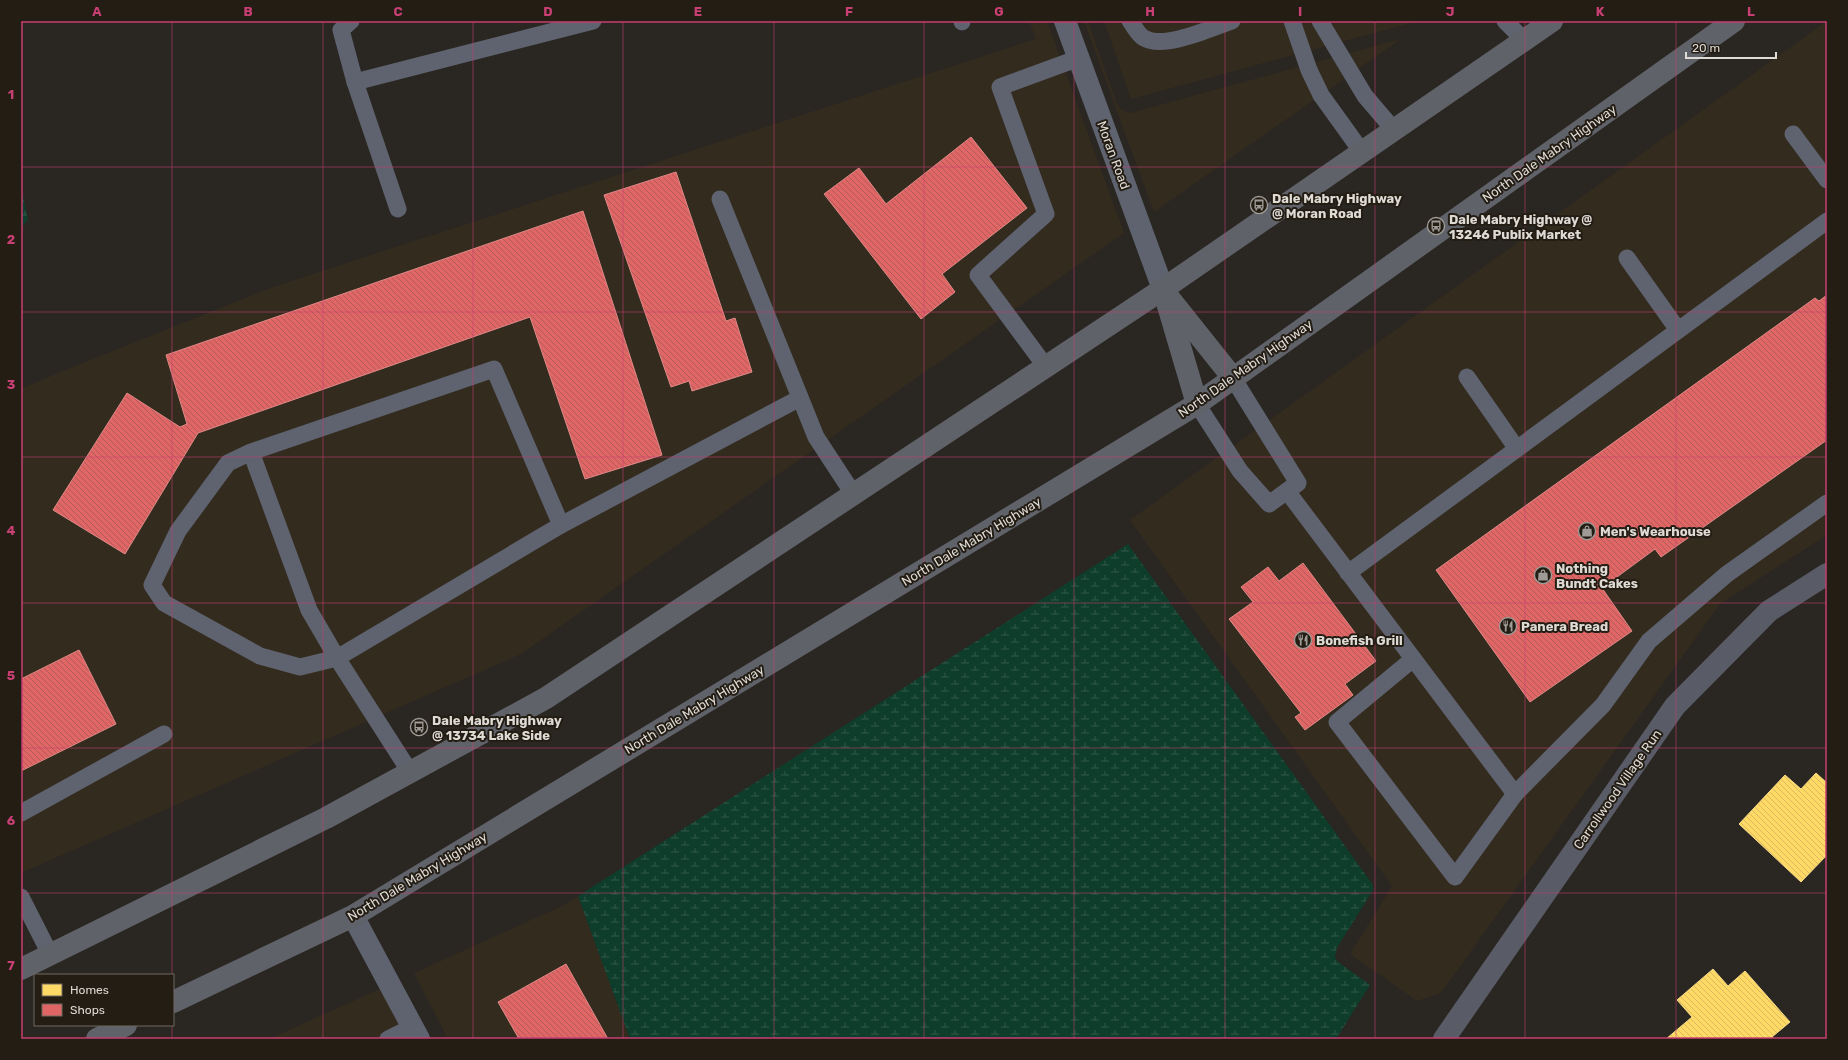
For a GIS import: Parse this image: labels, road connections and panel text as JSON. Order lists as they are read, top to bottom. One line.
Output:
{"streets":{"main road":["North Dale Mabry Highway"],"street":["Moran Road","Carrollwood Village Run"]},"places":{"bus stop":["Dale Mabry Highway @ Moran Road","Dale Mabry Highway @ 13246 Publix Market","Dale Mabry Highway @ 13734 Lake Side"],"shop":["Men's Wearhouse","Nothing Bundt Cakes"],"restaurant":["Panera Bread","Bonefish Grill"]},"legend":["Homes","Shops"],"scale_bar":"20 m","grid":{"columns":["A","B","C","D","E","F","G","H","I","J","K","L"],"rows":["1","2","3","4","5","6","7"]}}
